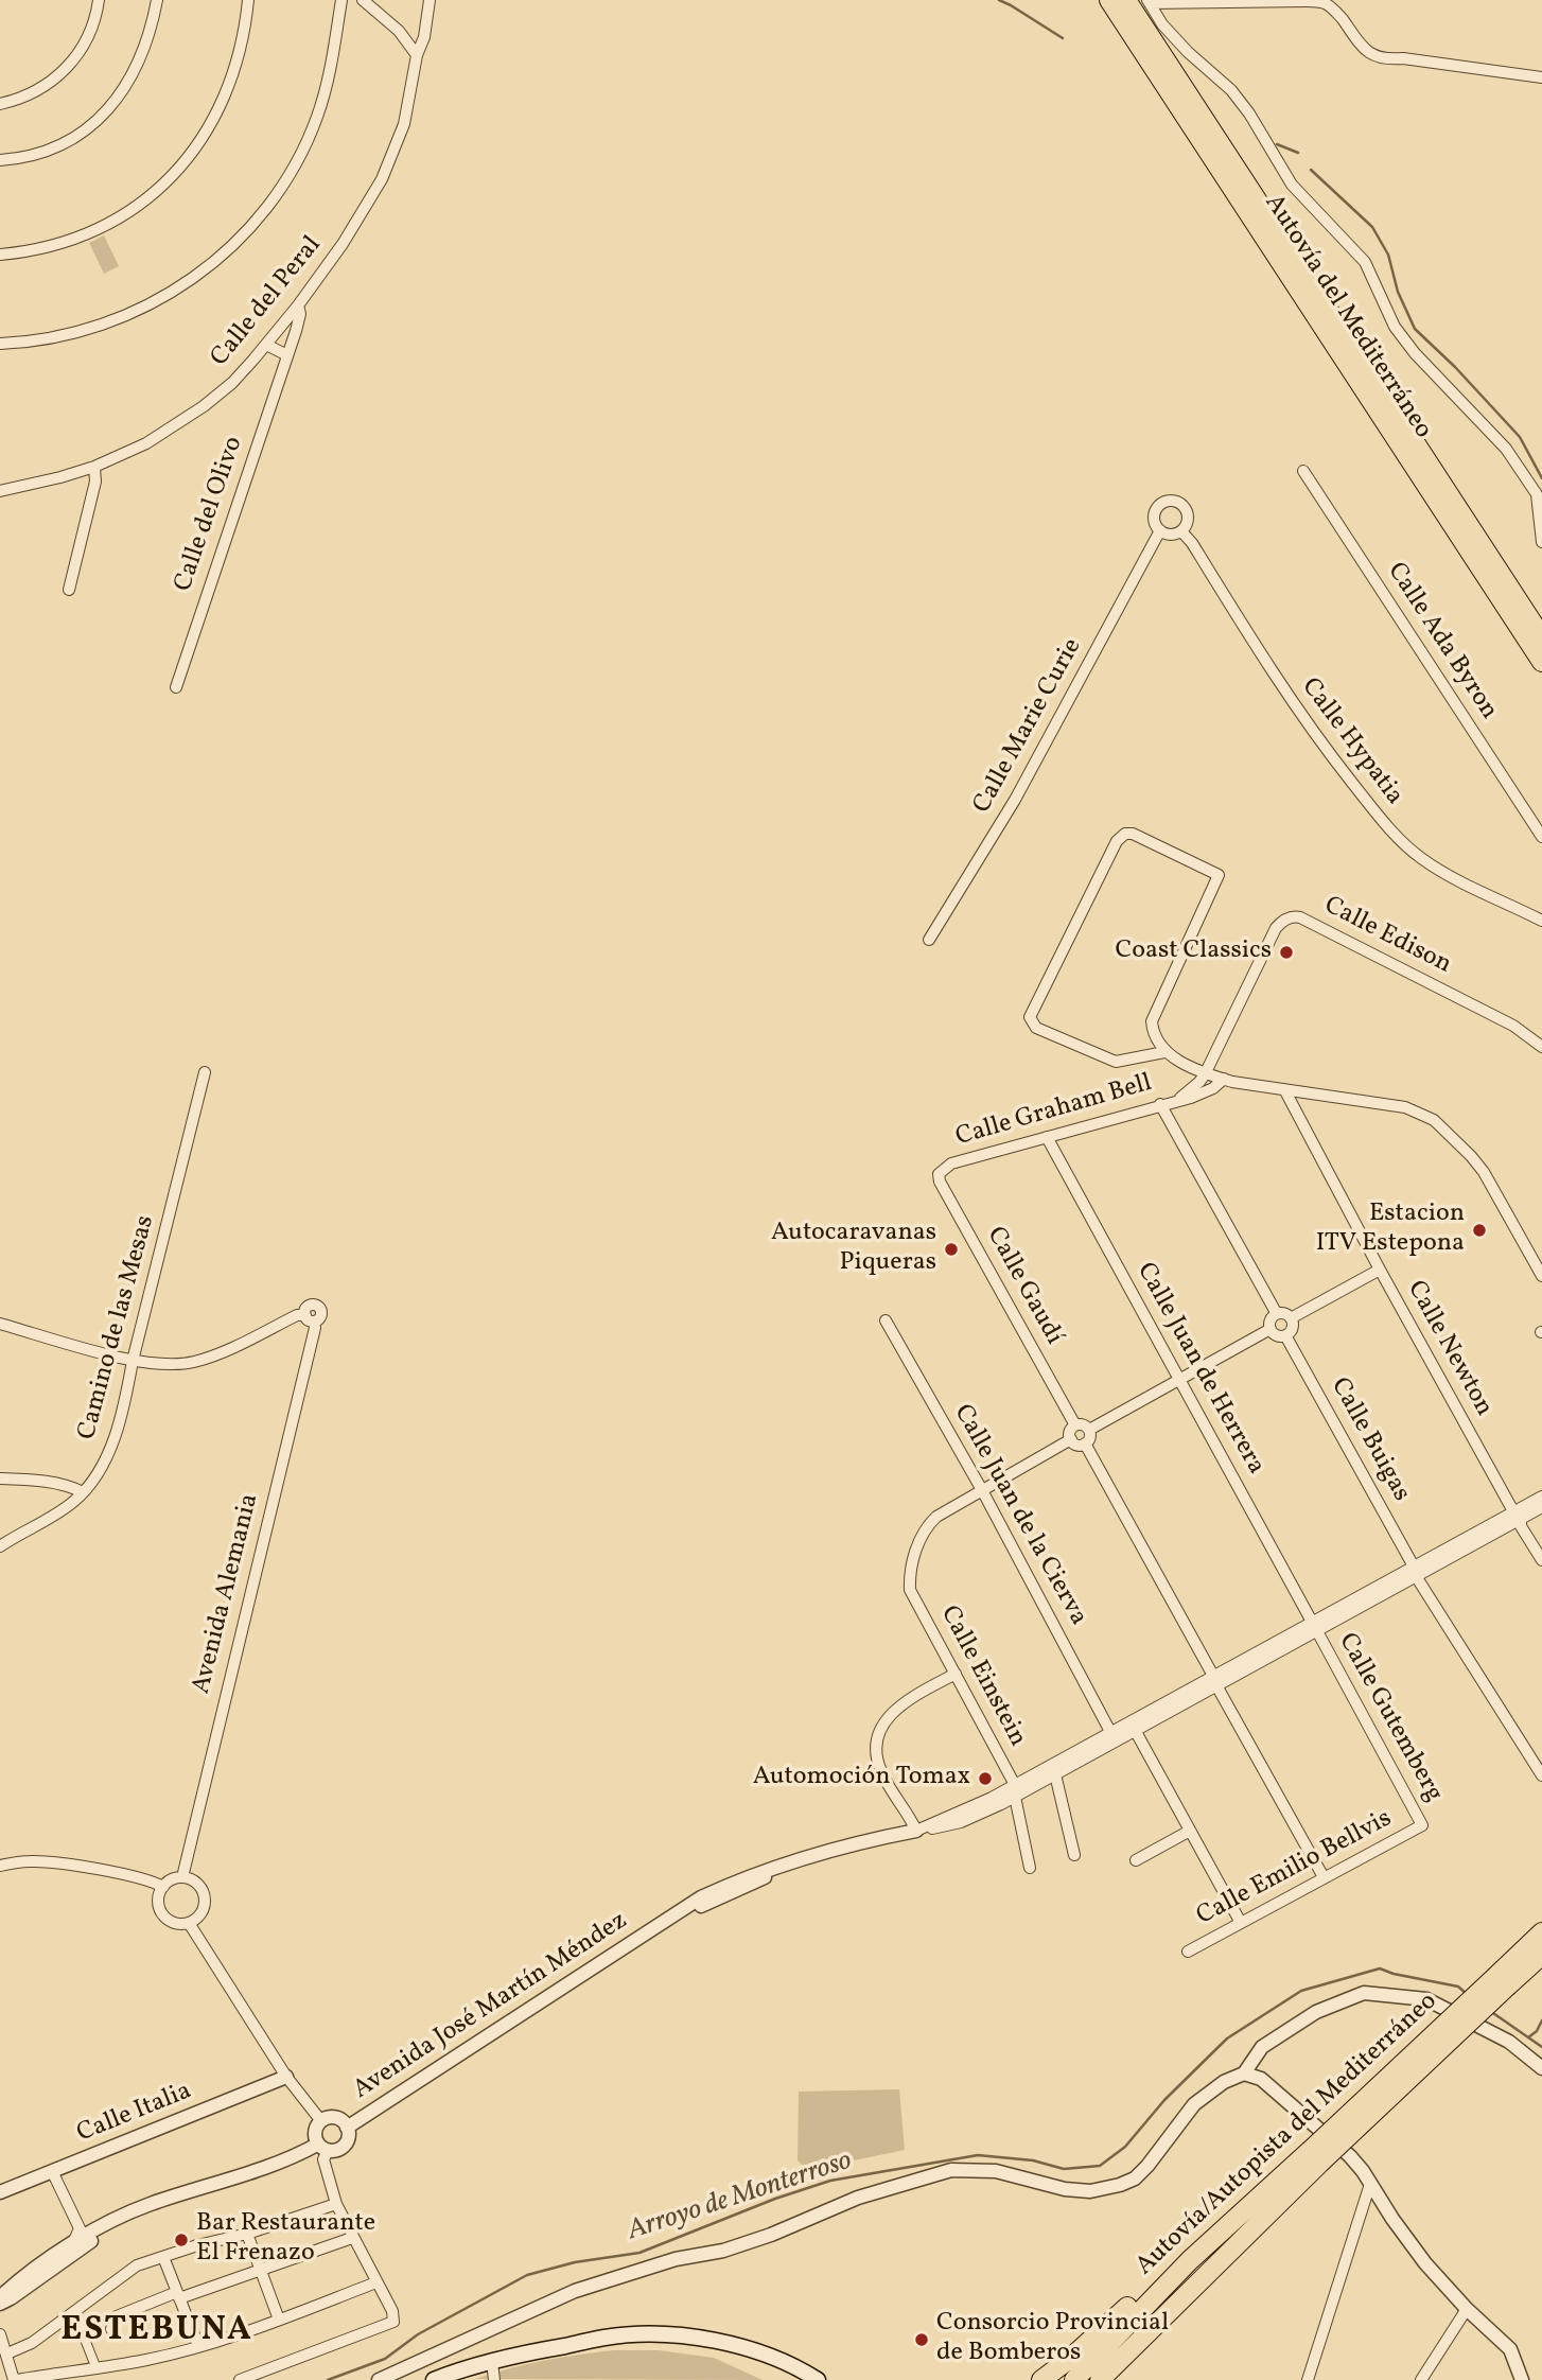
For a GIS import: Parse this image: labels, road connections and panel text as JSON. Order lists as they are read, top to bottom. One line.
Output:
{"streets":{"highway":["Autovía del Mediterráneo","Autovía/Autopista del Mediterráneo"],"street":["Calle del Peral","Calle del Olivo","Calle Ada Byron","Calle Marie Curie","Calle Hypatia","Calle Edison","Calle Graham Bell","Calle Gaudí","Camino de las Mesas","Calle Newton","Calle Juan de Herrera","Calle Buigas","Calle Juan de la Cierva","Avenida Alemania","Calle Einstein","Calle Gutemberg","Calle Emilio Bellvis","Avenida José Martín Méndez","Calle Italia"]},"crossings":[["Calle del Peral","Calle del Olivo"],["Calle Marie Curie","Calle Hypatia"],["Calle Edison","Calle Graham Bell"],["Calle Graham Bell","Calle Gaudí"],["Calle Graham Bell","Calle Juan de Herrera"],["Camino de las Mesas","Avenida Alemania"],["Calle Newton","Avenida José Martín Méndez"],["Calle Juan de Herrera","Calle Gutemberg"],["Calle Juan de Herrera","Avenida José Martín Méndez"],["Calle Buigas","Avenida José Martín Méndez"],["Calle Juan de la Cierva","Calle Einstein"],["Calle Juan de la Cierva","Avenida José Martín Méndez"],["Calle Einstein","Avenida José Martín Méndez"],["Calle Gutemberg","Calle Emilio Bellvis"],["Calle Gutemberg","Avenida José Martín Méndez"]],"districts":["ESTEBUNA"],"water":["Arroyo de Monterroso"],"places":["Coast Classics","Estacion ITV Estepona","Autocaravanas Piqueras","Automoción Tomax","Bar Restaurante El Frenazo","Consorcio Provincial de Bomberos"]}
